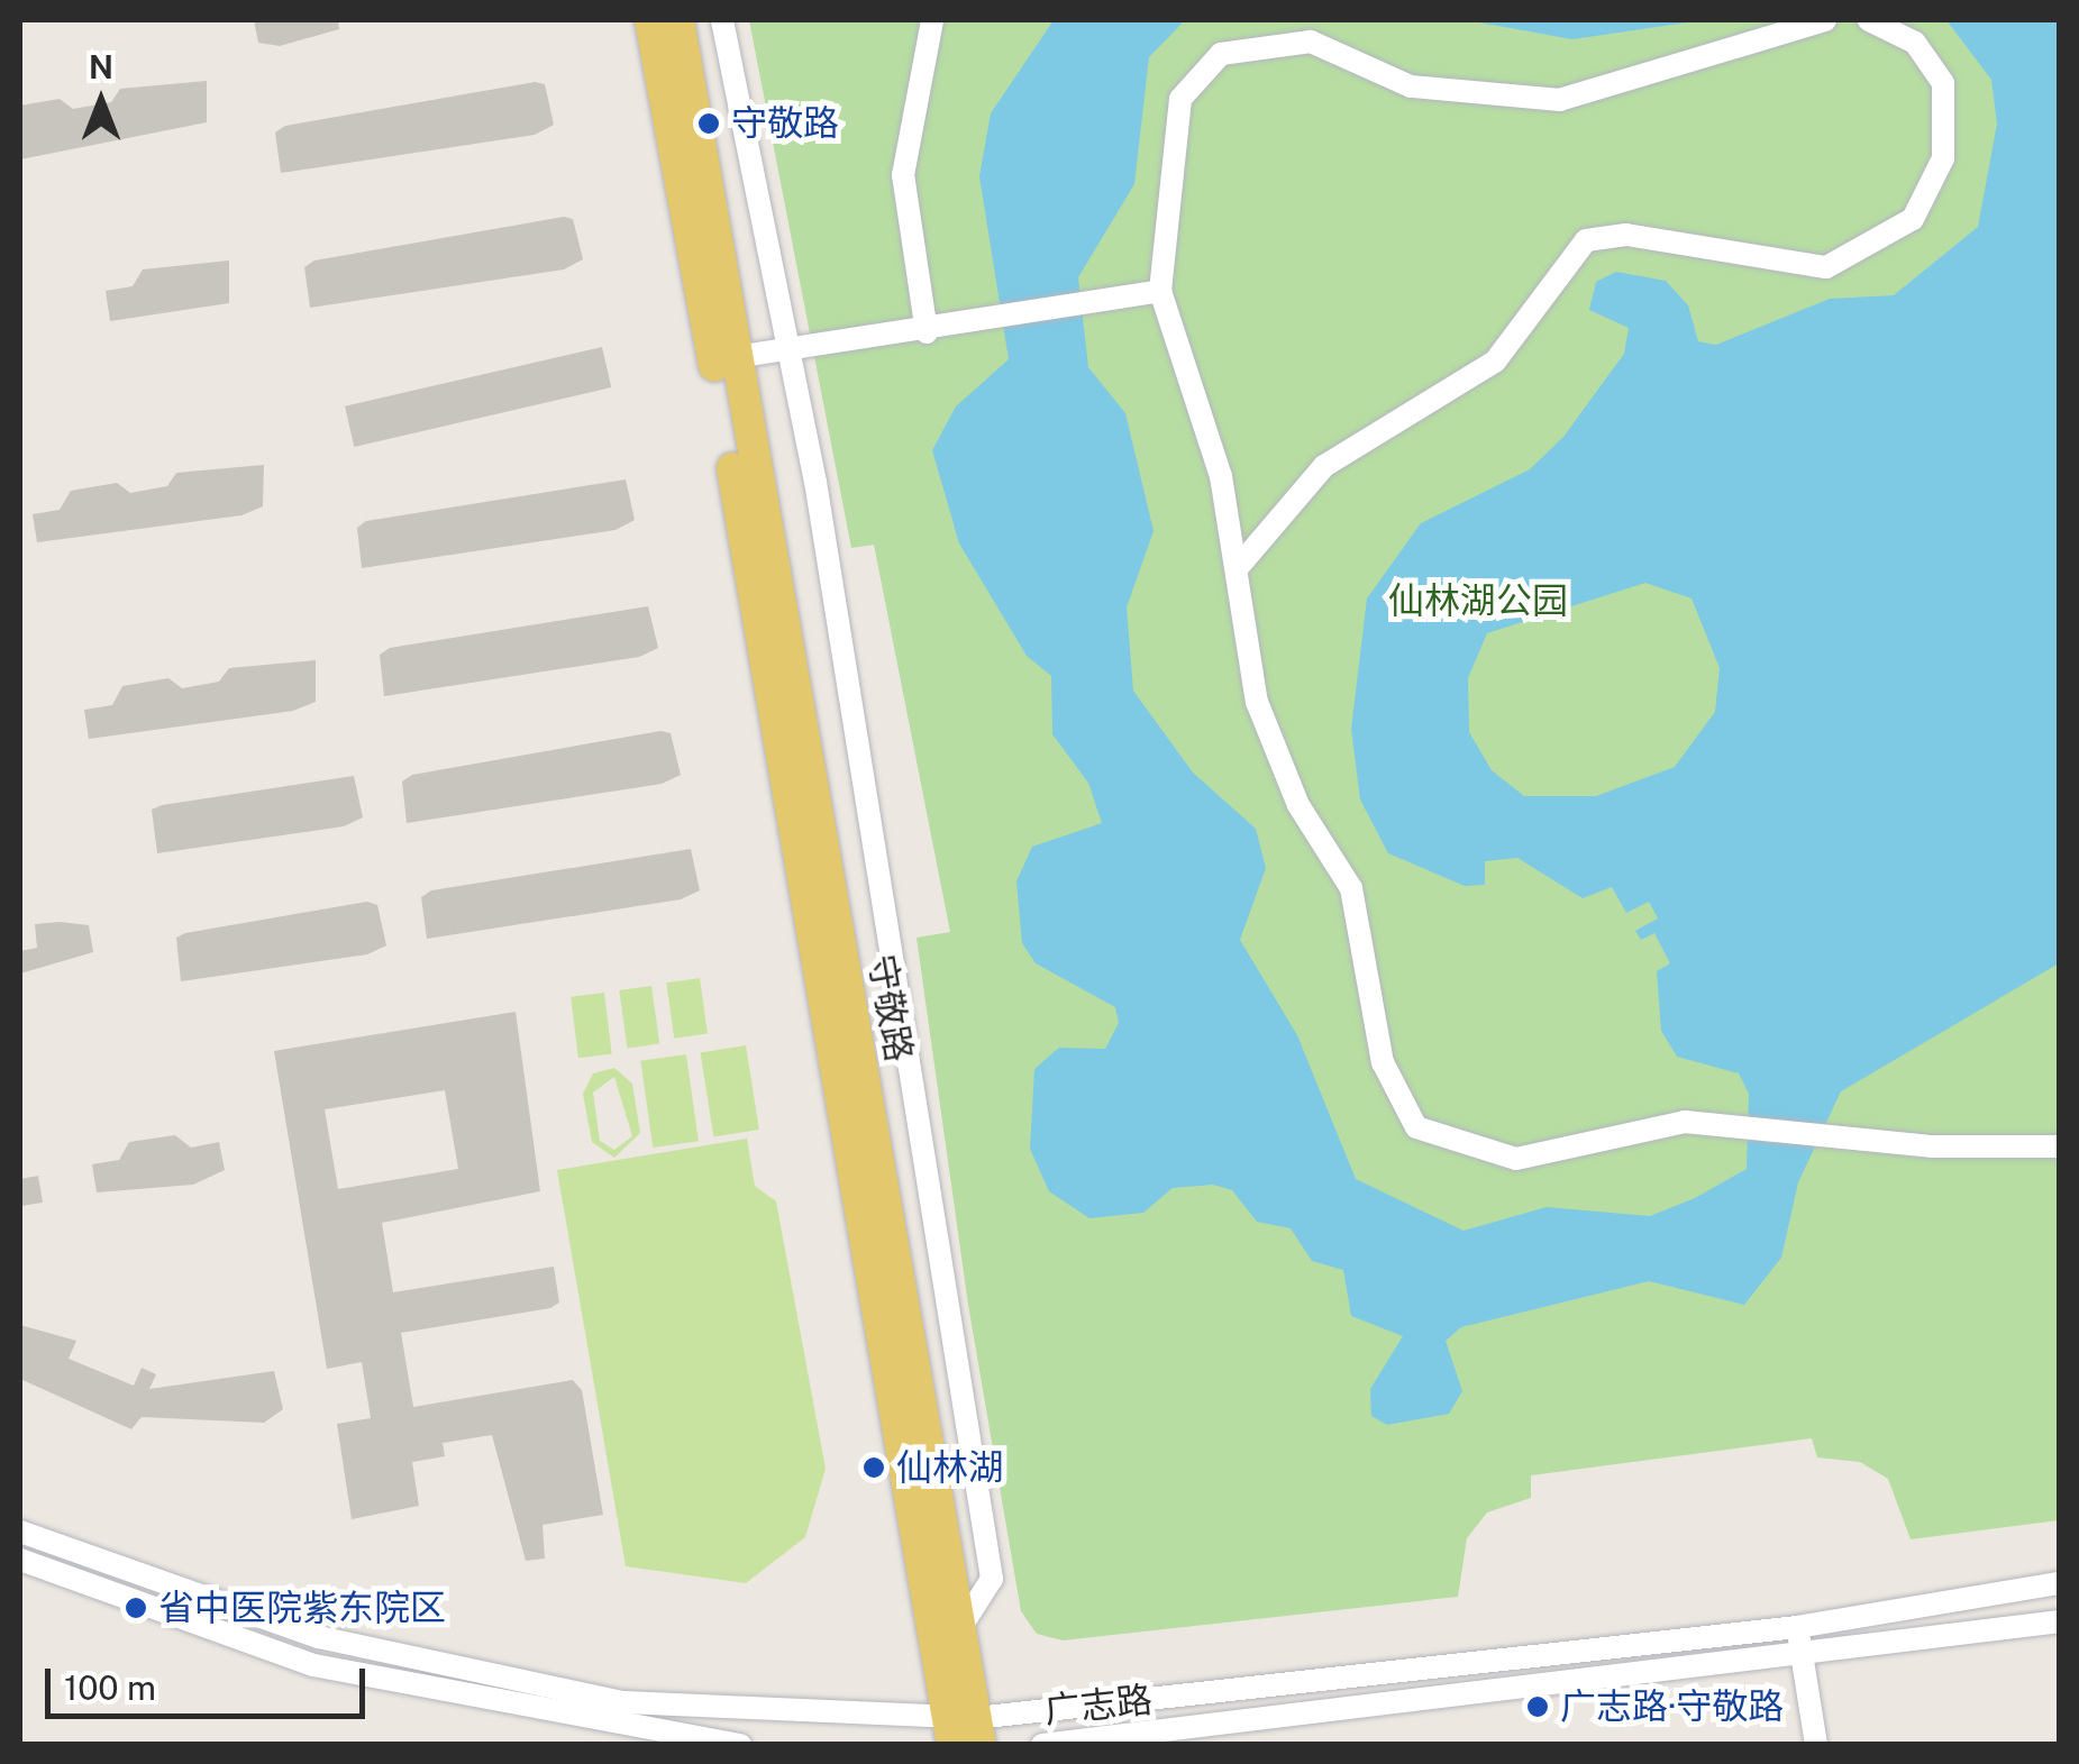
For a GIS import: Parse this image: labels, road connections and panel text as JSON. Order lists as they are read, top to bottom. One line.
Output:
{"streets":{"main road":["守敬路"],"street":["广志路"]},"crossings":[["守敬路","广志路"]],"parks":["仙林湖公园"],"places":["守敬路","仙林湖","省中医院紫东院区","广志路·守敬路"],"scale_bar":"100 m","north":"top"}
